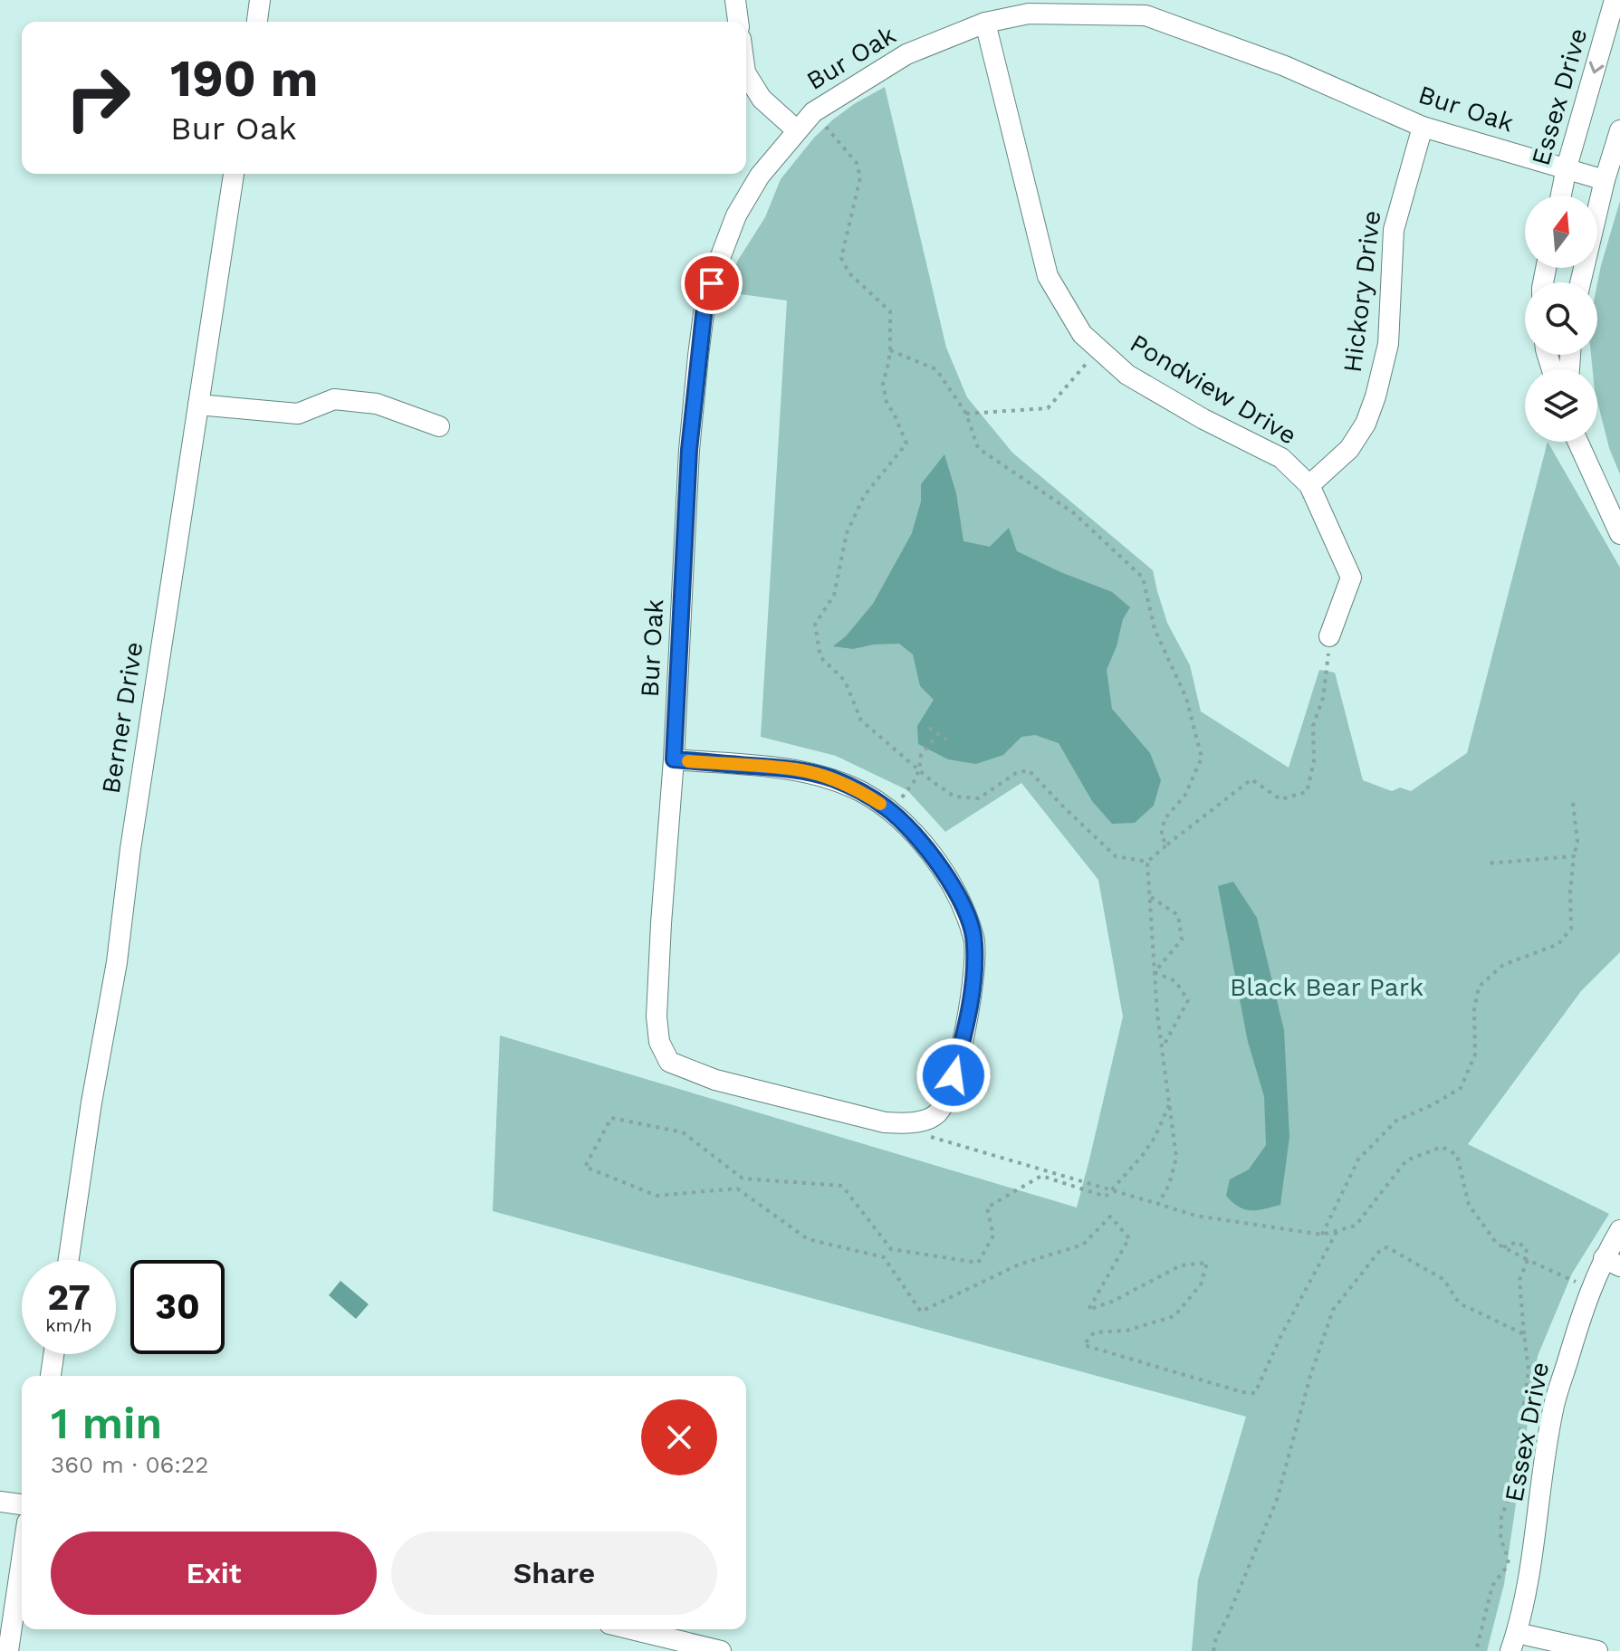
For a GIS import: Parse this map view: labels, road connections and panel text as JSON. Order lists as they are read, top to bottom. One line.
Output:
{"streets":{"street":["Bur Oak","Essex Drive","Hickory Drive","Pondview Drive","Berner Drive"]},"crossings":[["Bur Oak","Essex Drive"],["Bur Oak","Hickory Drive"],["Bur Oak","Pondview Drive"],["Hickory Drive","Pondview Drive"]],"parks":["Black Bear Park"],"north":"top","page":{"turn":["190 m","Bur Oak"],"speed":"27 km/h","limit":"30","heading":["1 min","360 m · 06:22"],"buttons":["Exit","Share"]}}
